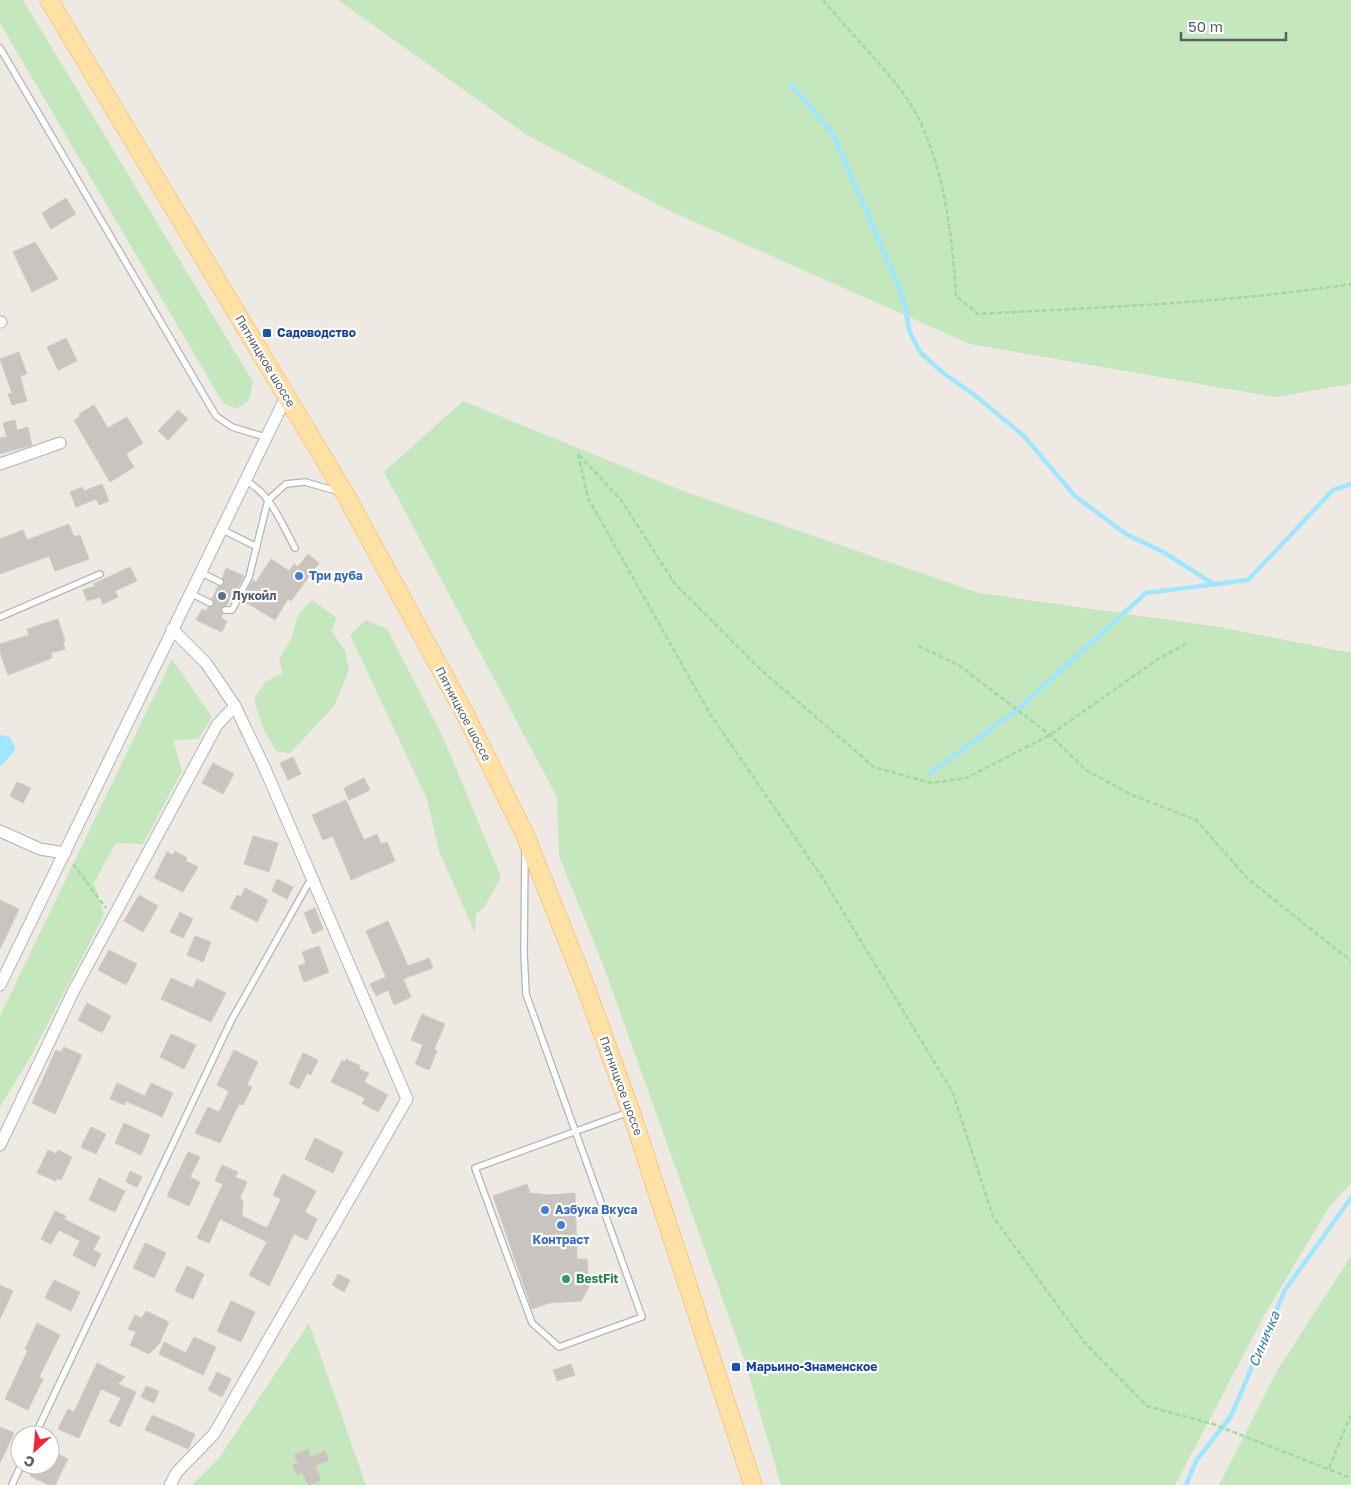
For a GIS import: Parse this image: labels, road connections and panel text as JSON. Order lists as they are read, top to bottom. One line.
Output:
{"streets":{"main road":["Пятницкое шоссе"]},"water":["Синичка"],"places":{"transit":["Садоводство","Марьино-Знаменское"],"other":["Три дуба","Лукойл","Азбука Вкуса","Контраст","BestFit"]},"scale_bar":"50 m","north":"bottom left"}
